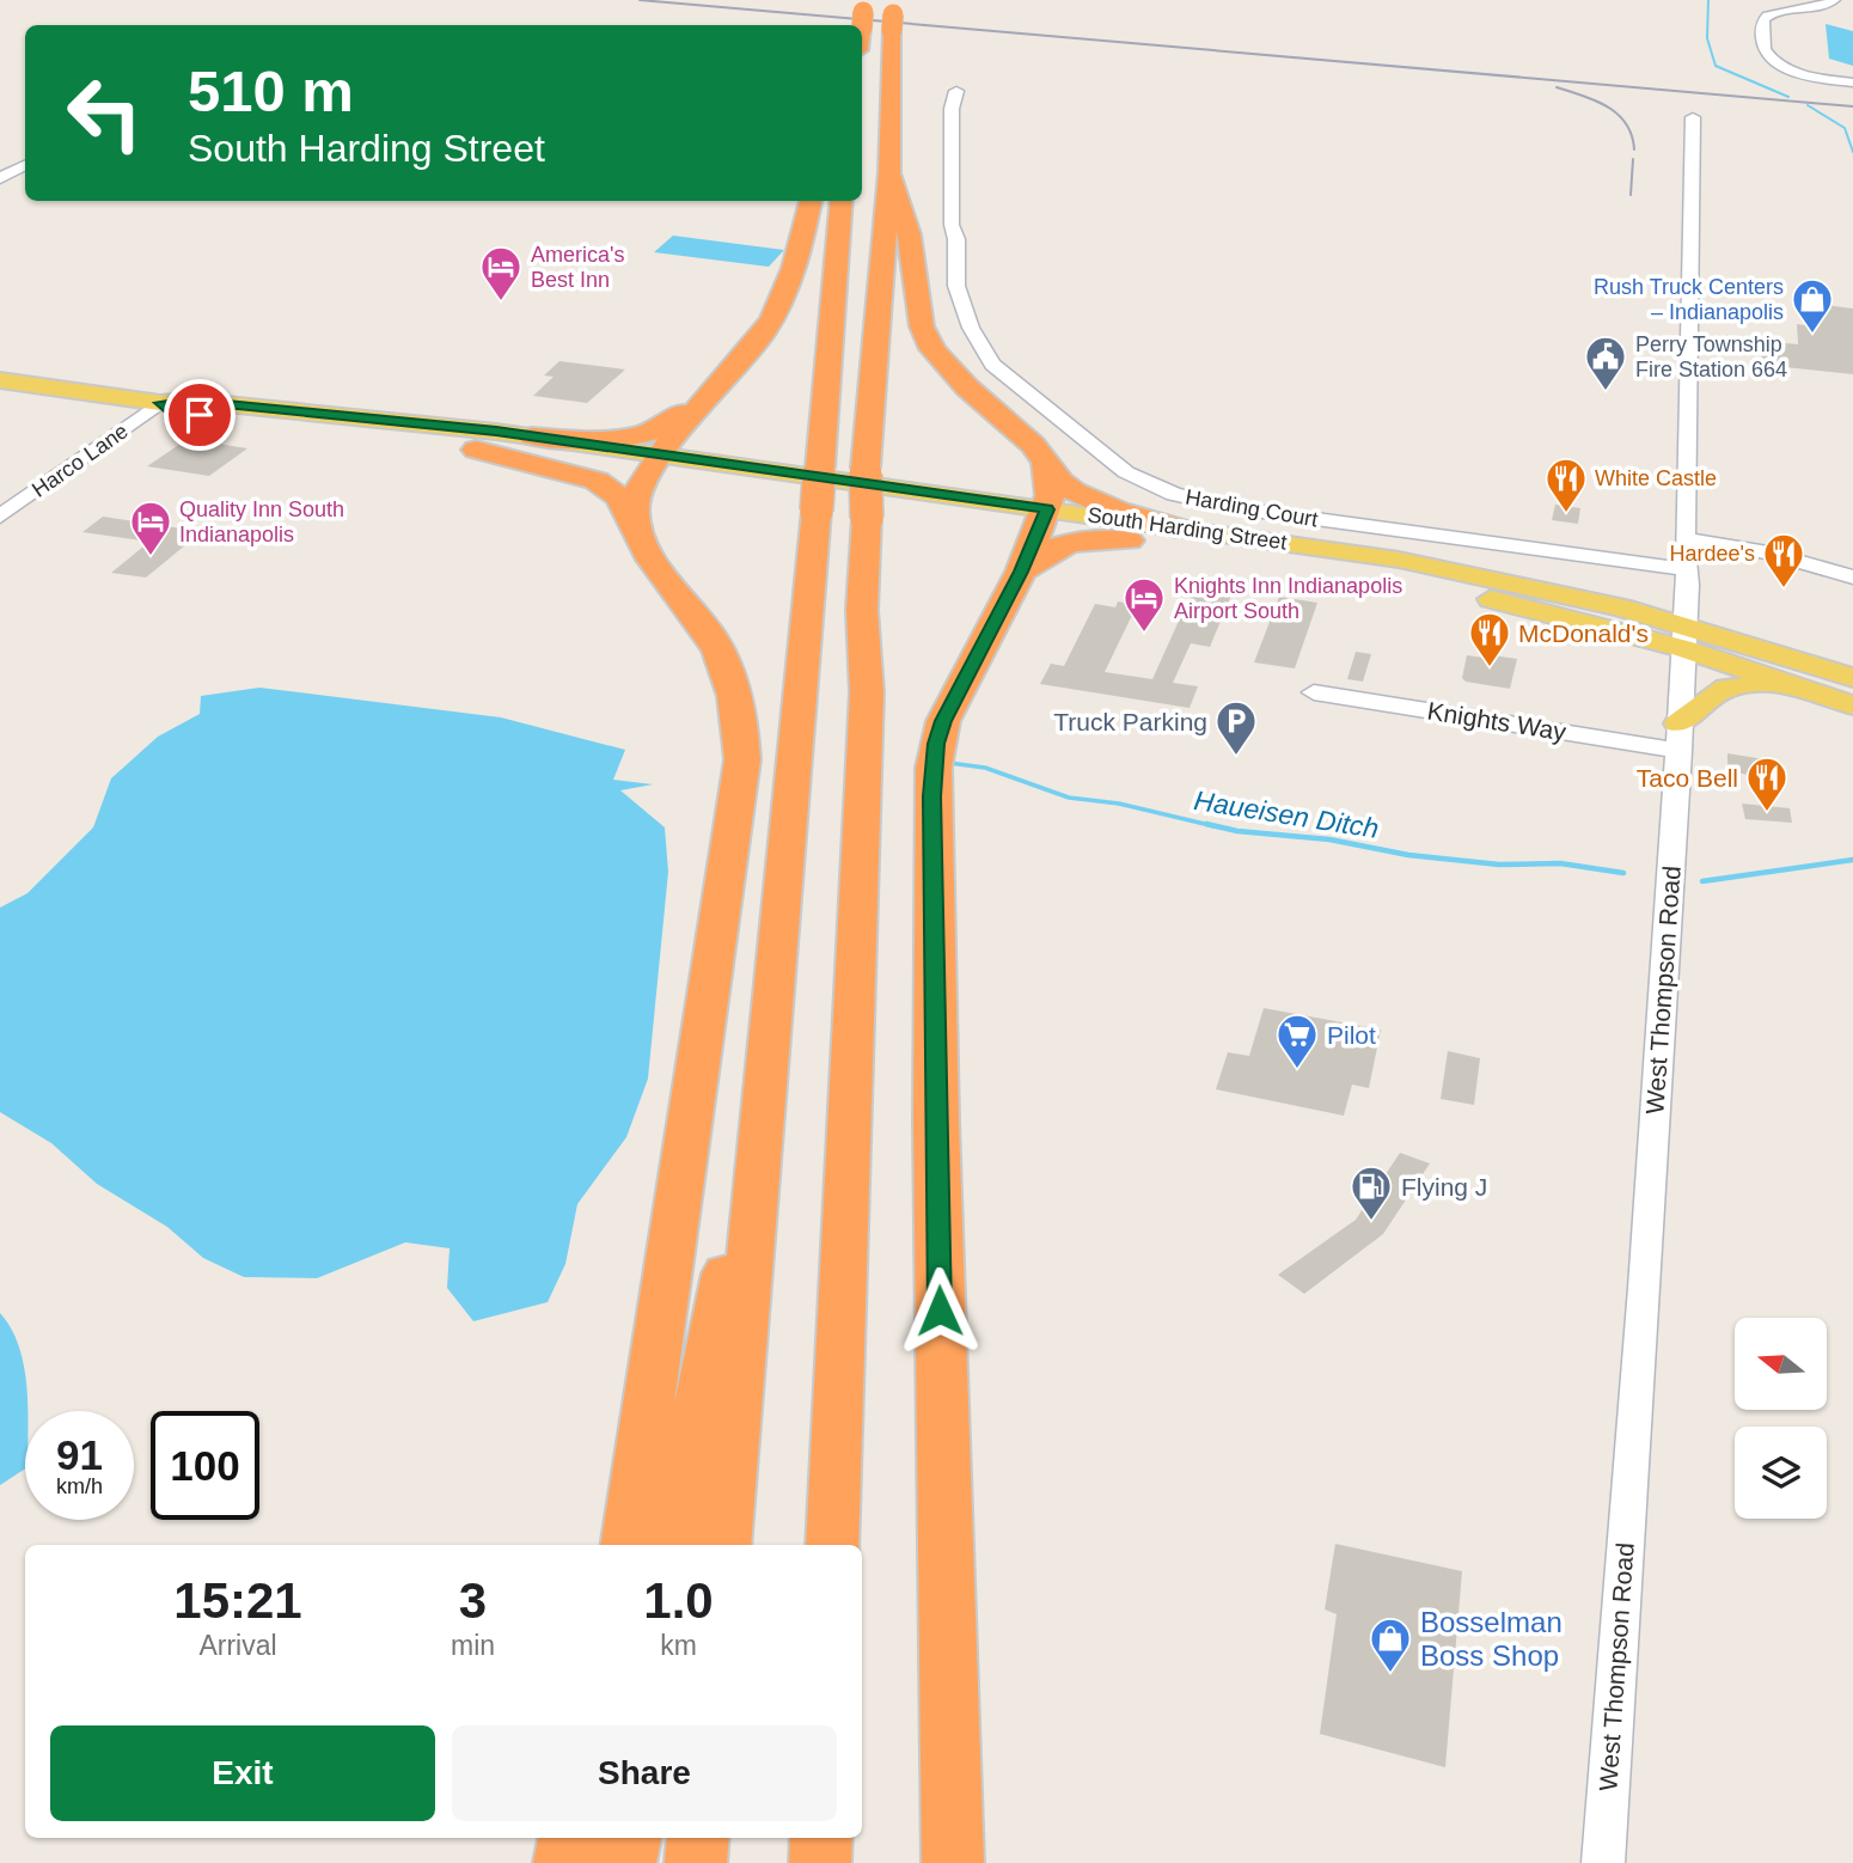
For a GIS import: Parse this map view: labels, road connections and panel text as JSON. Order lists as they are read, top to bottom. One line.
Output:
{"streets":{"main road":["South Harding Street"],"street":["Harco Lane","Harding Court","Knights Way","West Thompson Road"]},"crossings":[["Harco Lane","South Harding Street"],["Harding Court","West Thompson Road"],["South Harding Street","West Thompson Road"],["Knights Way","West Thompson Road"]],"water":["Haueisen Ditch"],"places":{"hotel":["America's Best Inn","Quality Inn South Indianapolis","Knights Inn Indianapolis Airport South"],"shop":["Rush Truck Centers – Indianapolis","Bosselman Boss Shop"],"public building":["Perry Township Fire Station 664"],"restaurant":["White Castle","Hardee's","McDonald's","Taco Bell"],"parking":["Truck Parking"],"supermarket":["Pilot"],"fuel station":["Flying J"]},"north":"left","page":{"turn":["510 m","South Harding Street"],"speed":"91 km/h","limit":"100","eta":["15:21","Arrival","3","min","1.0","km"],"buttons":["Exit","Share"]}}
